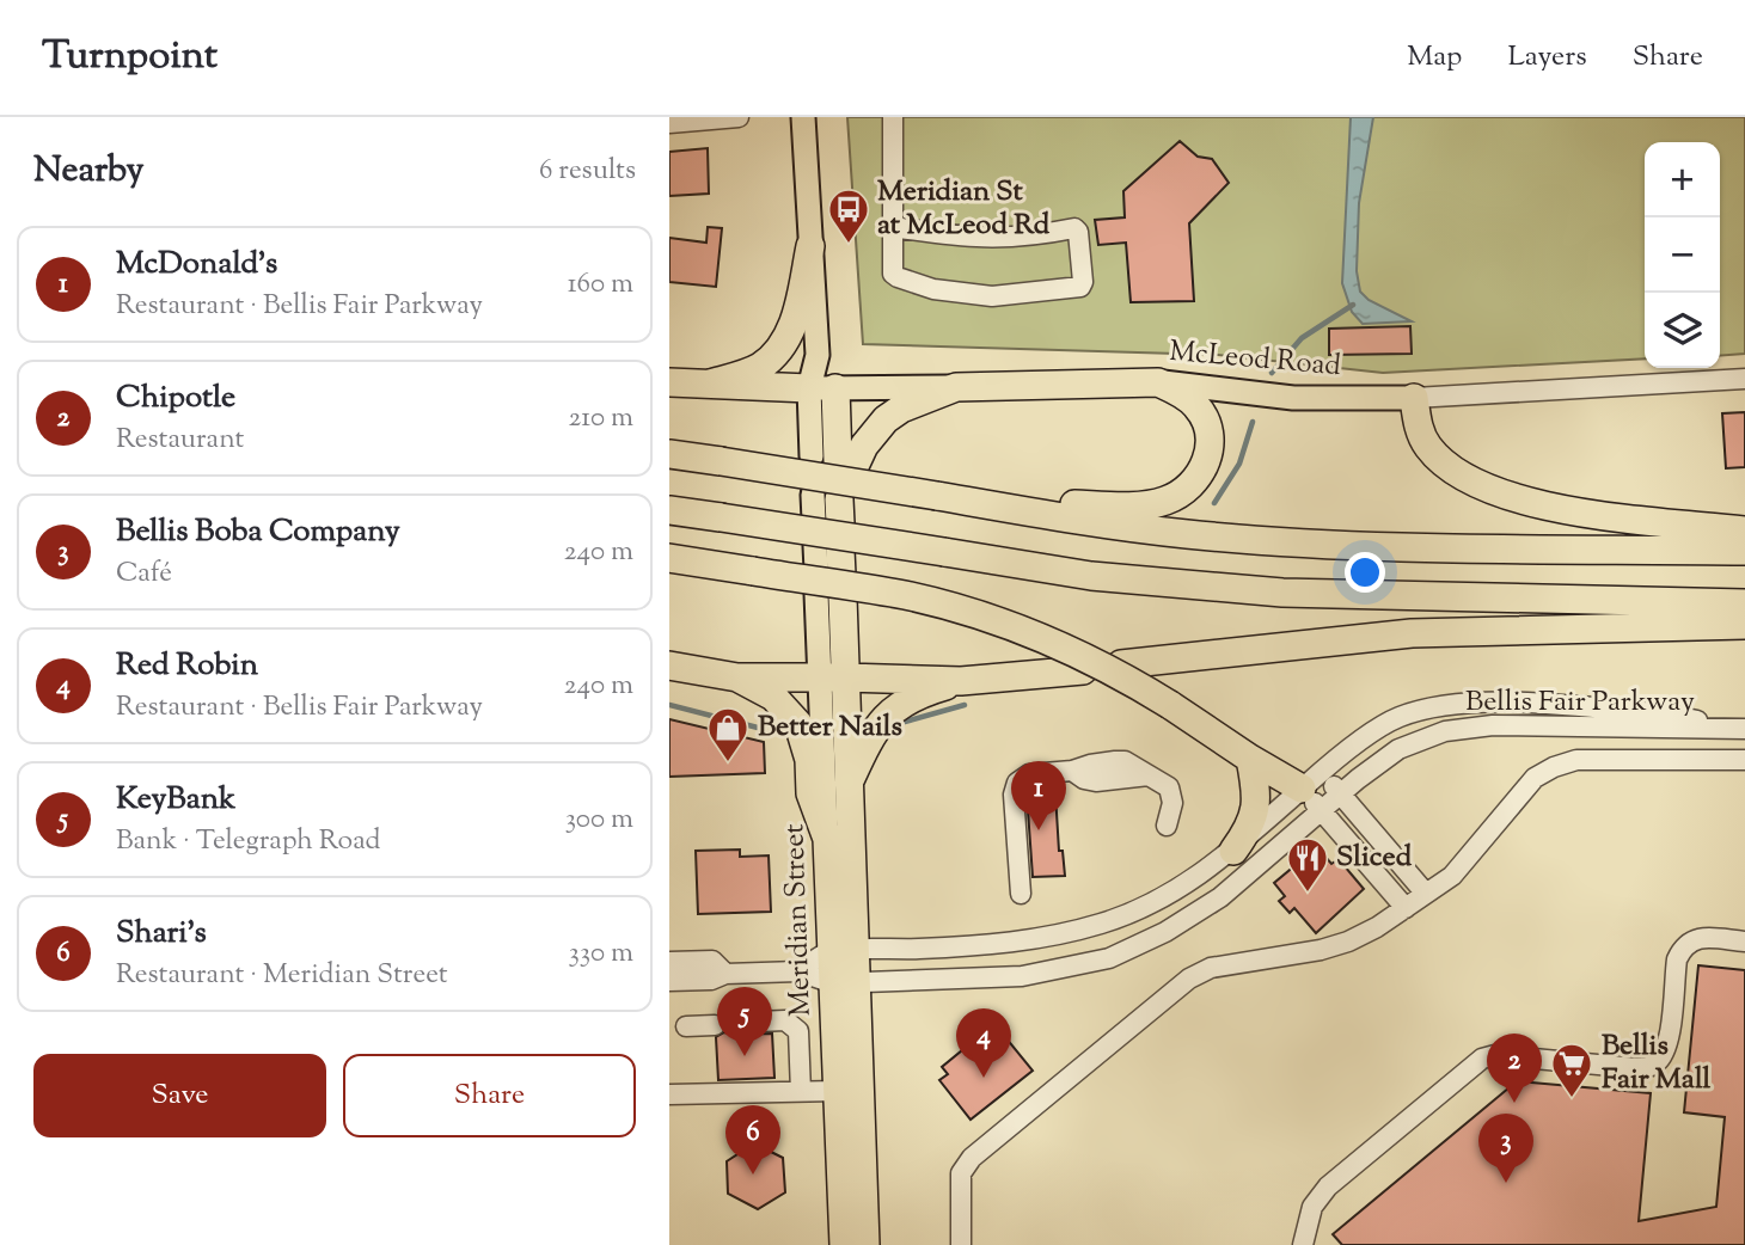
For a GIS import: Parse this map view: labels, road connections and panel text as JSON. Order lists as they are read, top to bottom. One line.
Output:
{"streets":{"highway":["McLeod Road","Meridian Street"],"street":["Bellis Fair Parkway"]},"crossings":[["Bellis Fair Parkway","Meridian Street"]],"places":{"bus stop":["Meridian St at McLeod Rd"],"shop":["Better Nails"],"restaurant":["Sliced"],"supermarket":["Bellis Fair Mall"]},"page":{"header":"Turnpoint","nav":["Map","Layers","Share"],"heading":["Nearby","6 results"],"map_buttons":["+","−"],"list":[{"mark":"1","name":"McDonald's","note":"Restaurant · Bellis Fair Parkway","value":"160 m"},{"mark":"2","name":"Chipotle","note":"Restaurant","value":"210 m"},{"mark":"3","name":"Bellis Boba Company","note":"Café","value":"240 m"},{"mark":"4","name":"Red Robin","note":"Restaurant · Bellis Fair Parkway","value":"240 m"},{"mark":"5","name":"KeyBank","note":"Bank · Telegraph Road","value":"300 m"},{"mark":"6","name":"Shari's","note":"Restaurant · Meridian Street","value":"330 m"}],"pins":["1","5","4","2","6","3"],"buttons":["Save","Share"]}}
